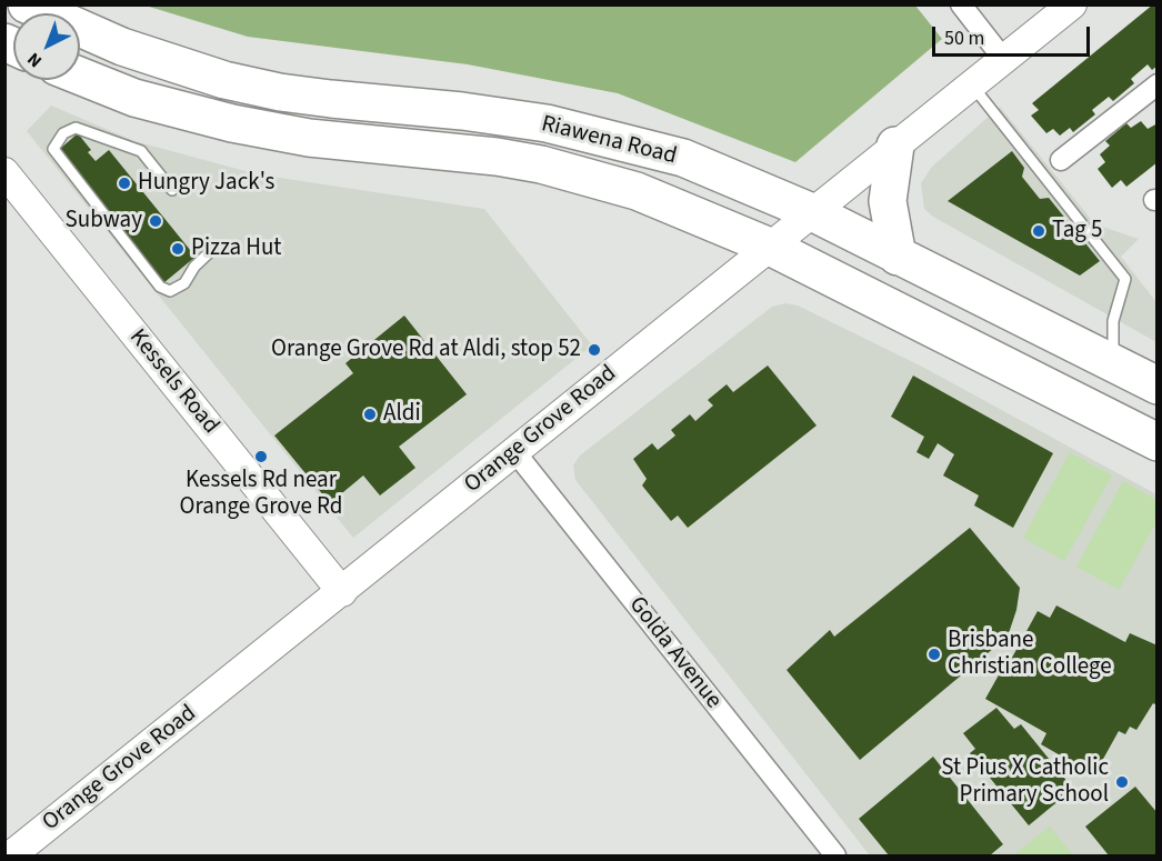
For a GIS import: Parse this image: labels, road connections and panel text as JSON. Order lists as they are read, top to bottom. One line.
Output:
{"streets":{"highway":["Riawena Road"],"main road":["Kessels Road","Orange Grove Road"],"street":["Golda Avenue"]},"crossings":[["Riawena Road","Orange Grove Road"],["Kessels Road","Orange Grove Road"],["Orange Grove Road","Golda Avenue"]],"places":["Hungry Jack's","Subway","Tag 5","Pizza Hut","Orange Grove Rd at Aldi, stop 52","Aldi","Kessels Rd near Orange Grove Rd","Brisbane Christian College","St Pius X Catholic Primary School"],"scale_bar":"50 m","north":"bottom left"}
